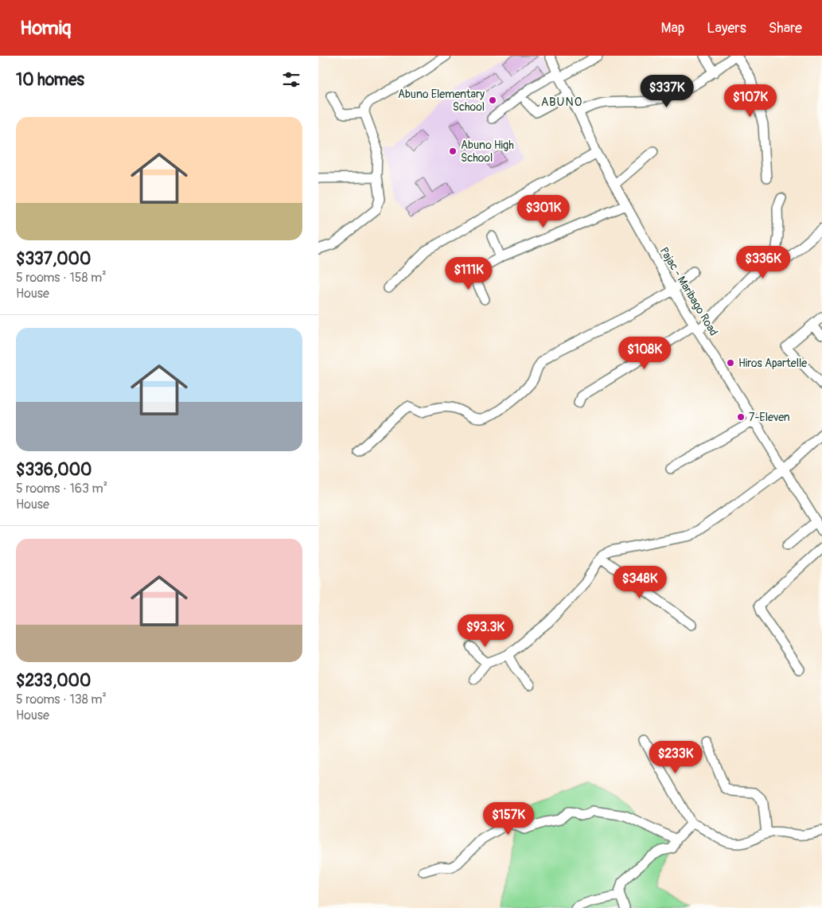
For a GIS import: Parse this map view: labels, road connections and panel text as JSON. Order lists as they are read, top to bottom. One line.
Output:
{"streets":{"street":["Pajac - Maribago Road"]},"districts":["ABUNO"],"places":["Abuno Elementary School","Abuno High School","Hiros Apartelle","7-Eleven"],"page":{"header":"Homiq","nav":["Map","Layers","Share"],"heading":"10 homes","price":["$337K","$107K","$301K","$336K","$111K","$108K","$348K","$93.3K","$233K","$157K"],"list":[{"name":"$337,000","note":"5 rooms · 158 m² · House"},{"name":"$336,000","note":"5 rooms · 163 m² · House"},{"name":"$233,000","note":"5 rooms · 138 m² · House"}]}}
